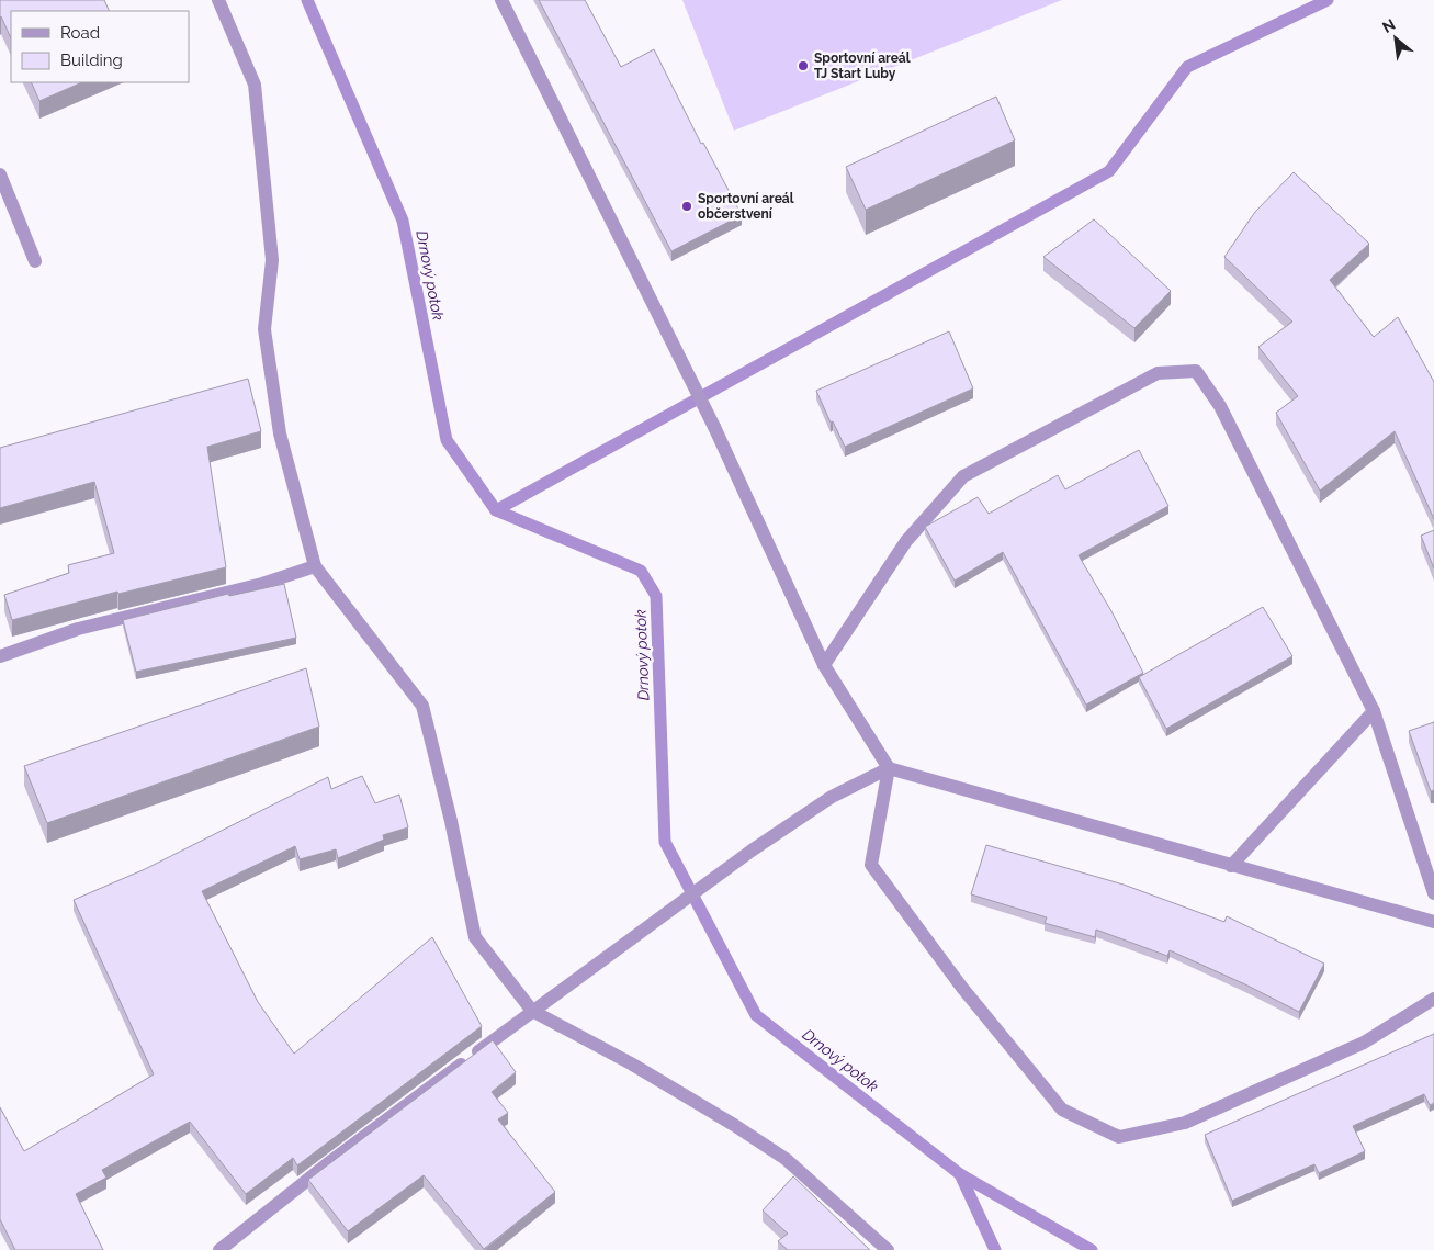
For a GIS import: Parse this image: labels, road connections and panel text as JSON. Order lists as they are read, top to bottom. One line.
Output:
{"water":["Drnový potok"],"places":["Sportovní areál TJ Start Luby","Sportovní areál občerstvení"],"legend":["Road","Building"],"north":"top left"}
